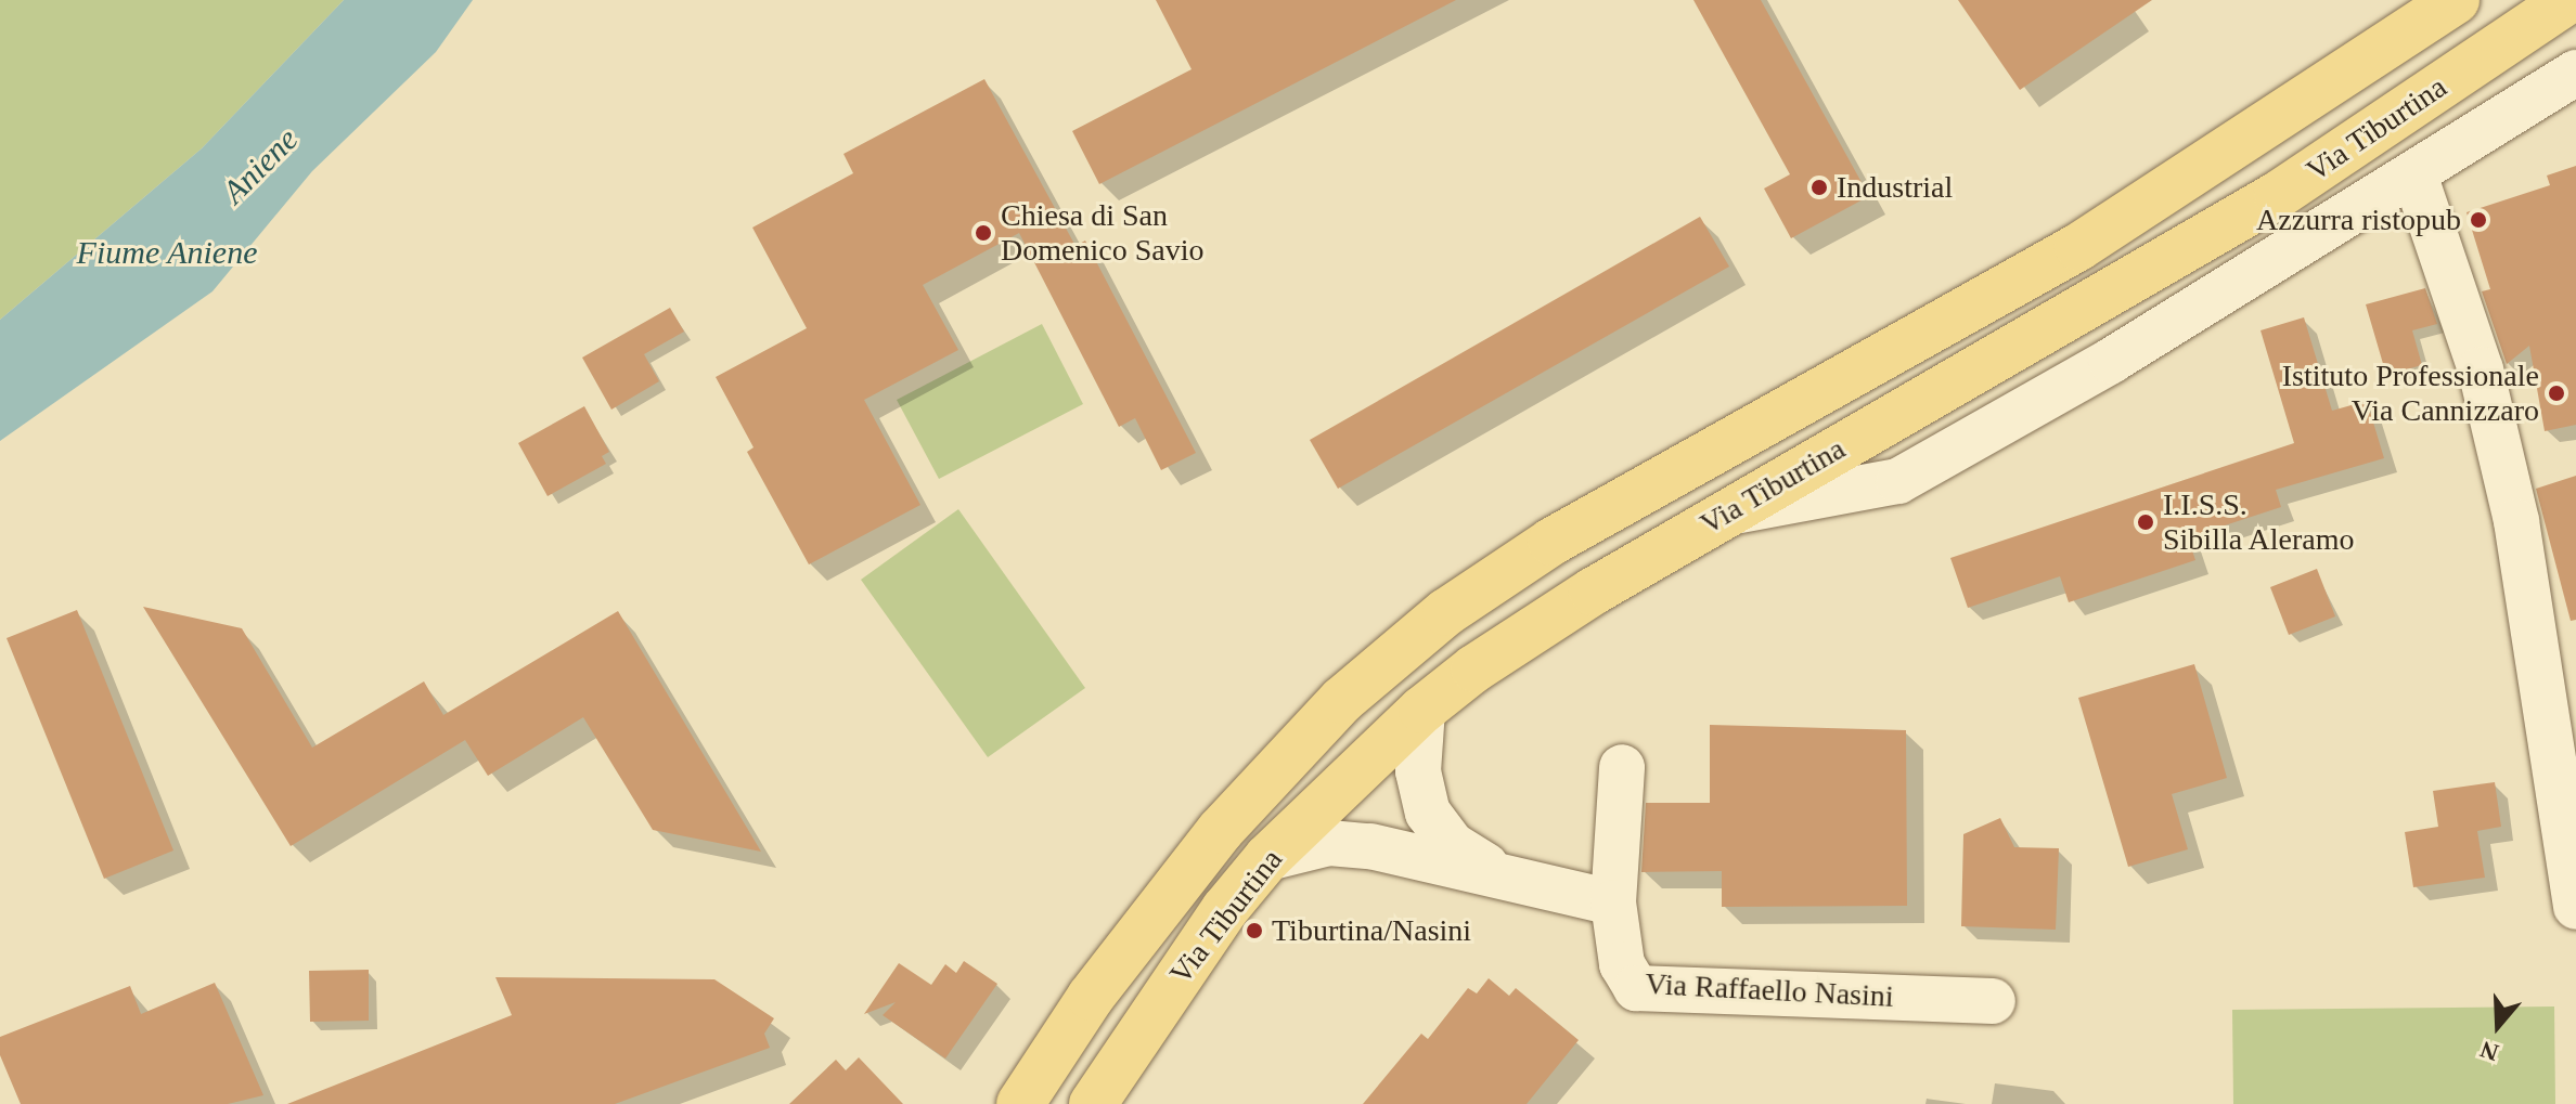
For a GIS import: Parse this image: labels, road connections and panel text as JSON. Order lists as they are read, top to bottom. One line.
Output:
{"streets":{"main road":["Via Tiburtina"],"street":["Via Raffaello Nasini"]},"water":["Aniene","Fiume Aniene"],"places":["Industrial","Azzurra ristopub","Chiesa di San Domenico Savio","Istituto Professionale Via Cannizzaro","I.I.S.S. Sibilla Aleramo","Tiburtina/Nasini"],"north":"bottom"}
